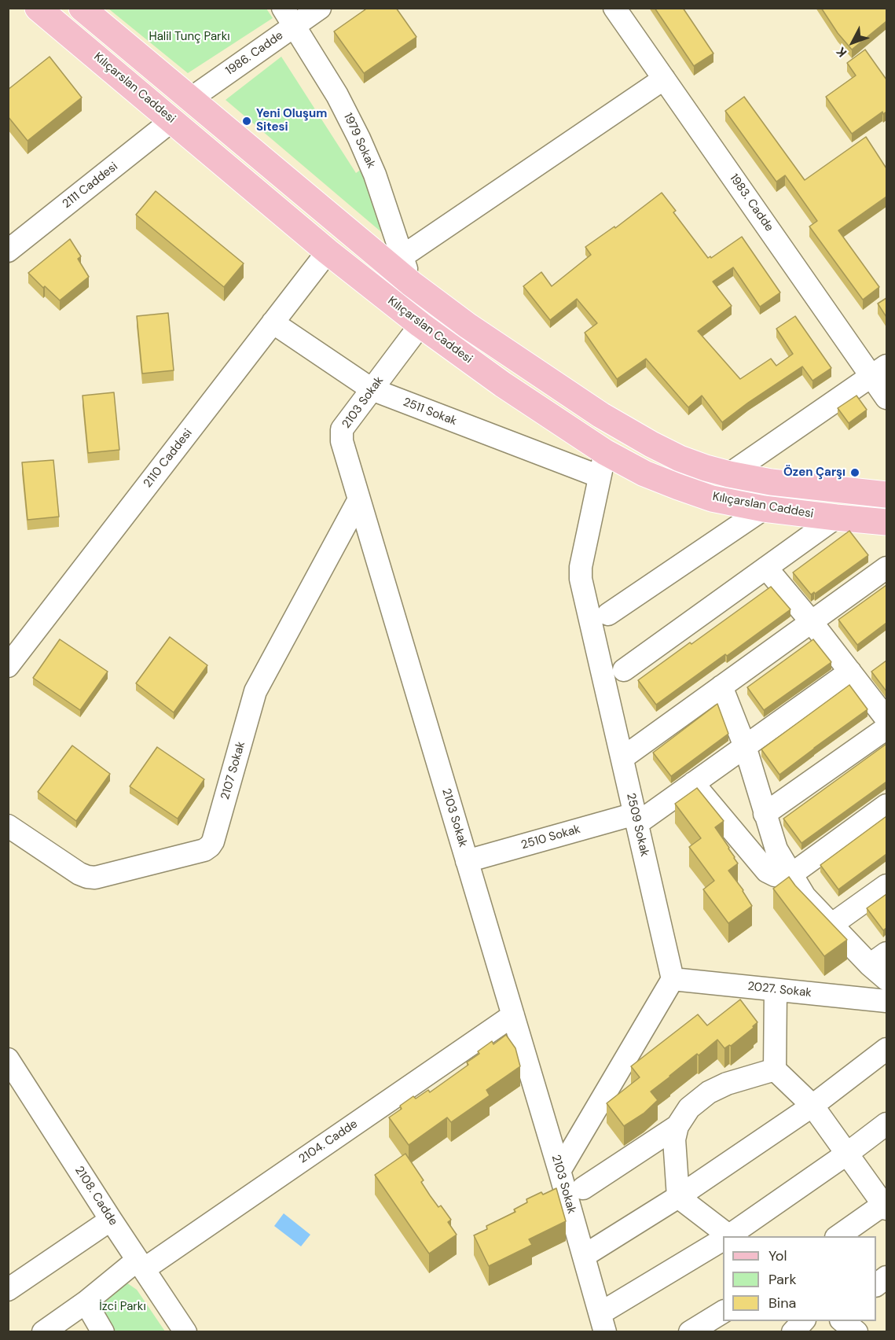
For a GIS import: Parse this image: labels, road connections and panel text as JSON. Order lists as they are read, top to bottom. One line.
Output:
{"streets":{"main road":["Kılıçarslan Caddesi"],"street":["1986. Cadde","1979 Sokak","2111 Caddesi","1983. Cadde","2103 Sokak","2511 Sokak","2110 Caddesi","2107 Sokak","2509 Sokak","2510 Sokak","2027. Sokak","2104. Cadde","2108. Cadde"]},"crossings":[["1986. Cadde","1979 Sokak"],["Kılıçarslan Caddesi","2111 Caddesi"],["Kılıçarslan Caddesi","2103 Sokak"],["Kılıçarslan Caddesi","2511 Sokak"],["Kılıçarslan Caddesi","2110 Caddesi"],["Kılıçarslan Caddesi","2509 Sokak"],["2103 Sokak","2511 Sokak"],["2103 Sokak","2107 Sokak"],["2103 Sokak","2510 Sokak"],["2103 Sokak","2104. Cadde"],["2511 Sokak","2110 Caddesi"],["2511 Sokak","2509 Sokak"],["2509 Sokak","2510 Sokak"],["2509 Sokak","2027. Sokak"],["2104. Cadde","2108. Cadde"]],"parks":["Halil Tunç Parkı","İzci Parkı"],"places":["Yeni Oluşum Sitesi","Özen Çarşı"],"legend":["Yol","Park","Bina"],"north":"bottom left"}
